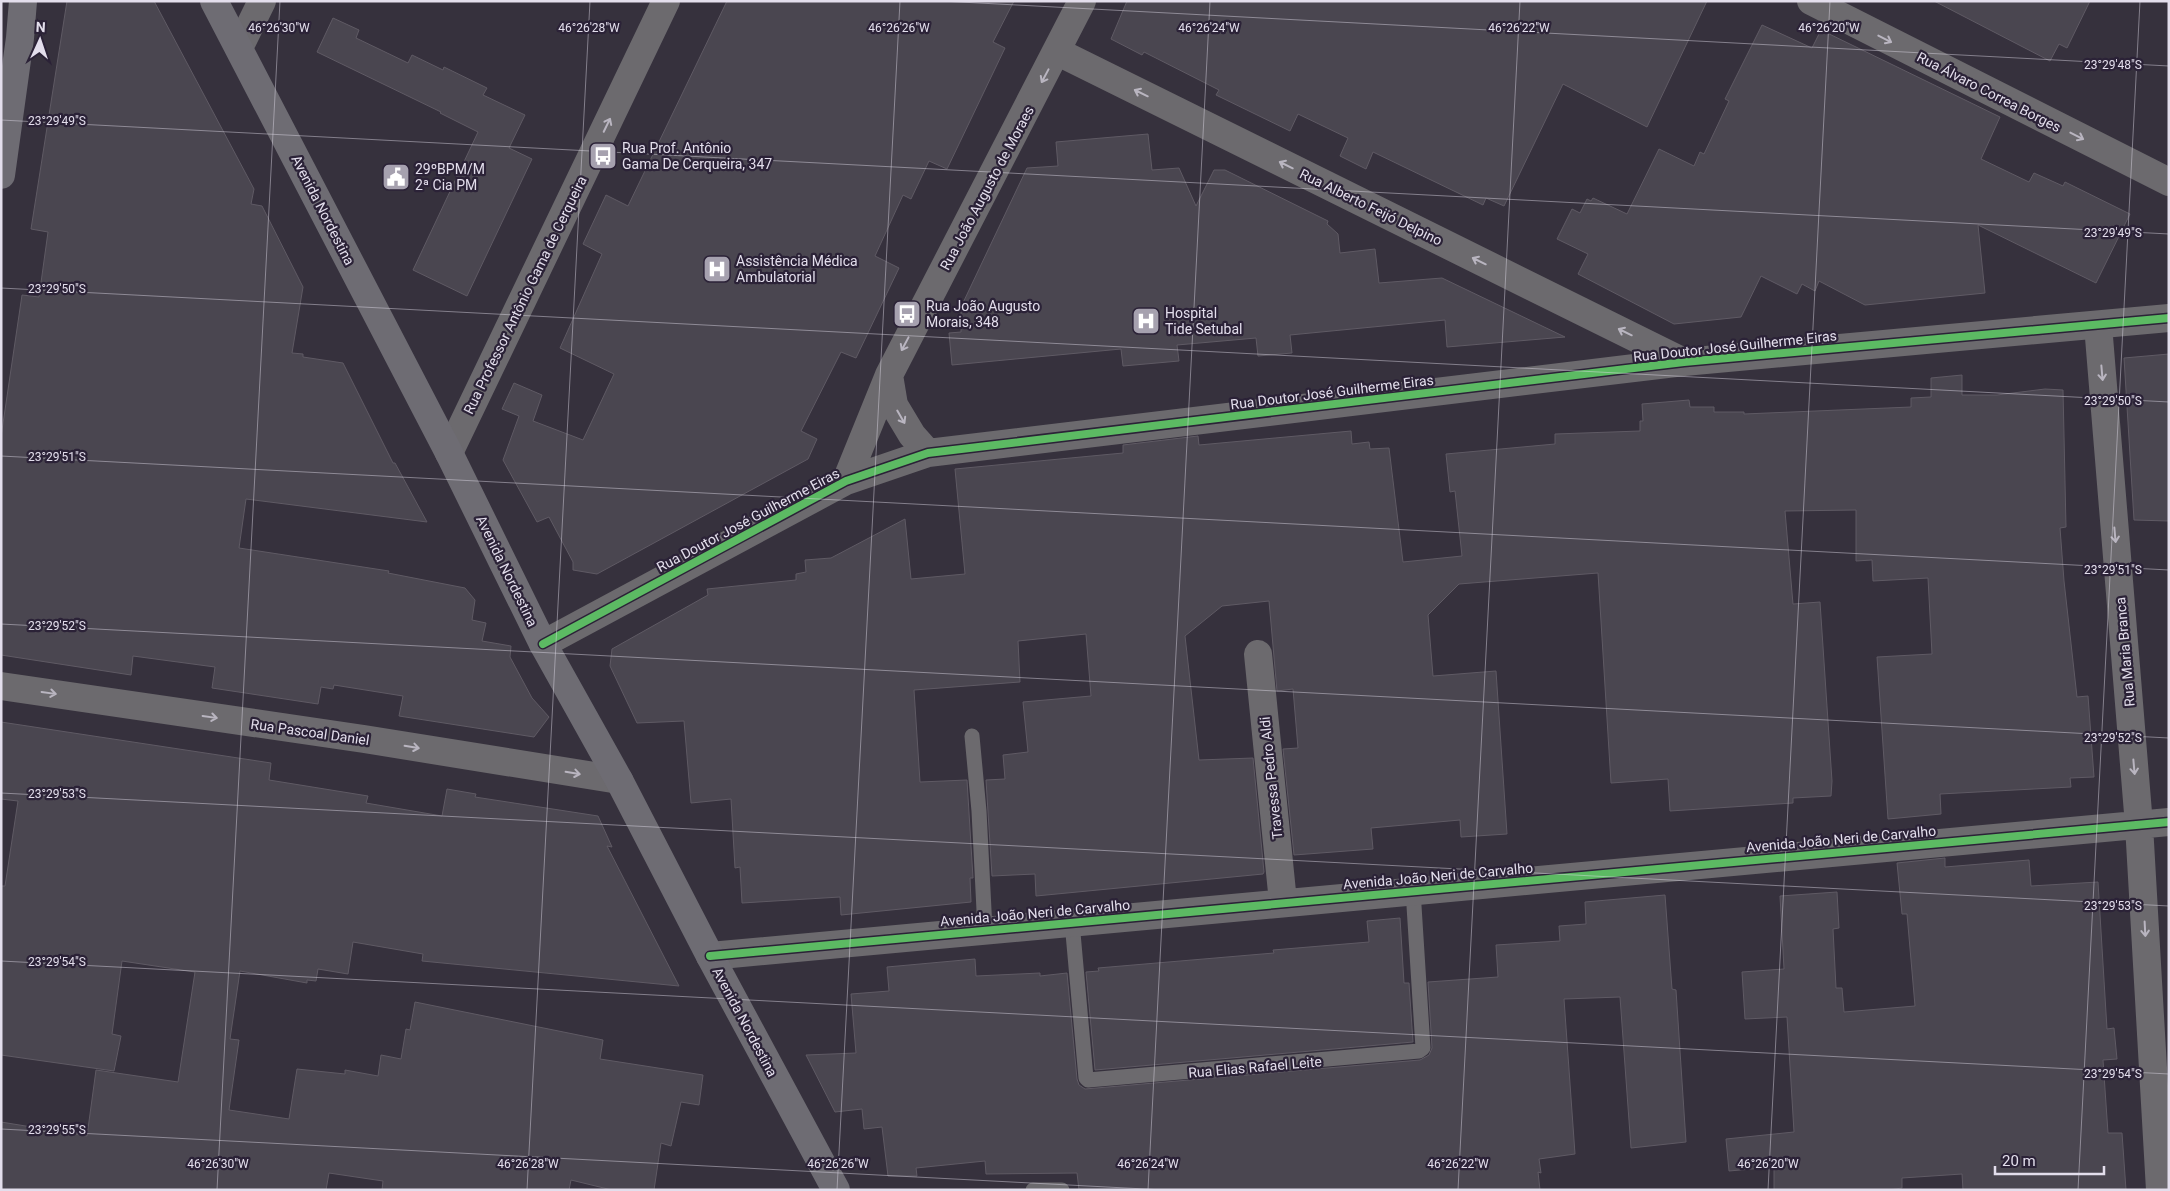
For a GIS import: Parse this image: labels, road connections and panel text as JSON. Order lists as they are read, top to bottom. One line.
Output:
{"streets":{"main road":["Avenida Nordestina"],"street":["Rua Álvaro Correa Borges","Rua João Augusto de Moraes","Rua Alberto Feijó Delpino","Rua Professor Antônio Gama de Cerqueira","Rua Doutor José Guilherme Eiras","Rua Maria Branca","Rua Pascoal Daniel","Travessa Pedro Aldi","Avenida João Neri de Carvalho"],"lane":["Rua Elias Rafael Leite"]},"crossings":[["Rua João Augusto de Moraes","Rua Alberto Feijó Delpino"],["Rua João Augusto de Moraes","Rua Doutor José Guilherme Eiras"],["Rua Alberto Feijó Delpino","Rua Doutor José Guilherme Eiras"],["Avenida Nordestina","Rua Professor Antônio Gama de Cerqueira"],["Avenida Nordestina","Rua Doutor José Guilherme Eiras"],["Avenida Nordestina","Rua Pascoal Daniel"],["Avenida Nordestina","Avenida João Neri de Carvalho"],["Rua Doutor José Guilherme Eiras","Rua Maria Branca"],["Rua Maria Branca","Avenida João Neri de Carvalho"],["Travessa Pedro Aldi","Avenida João Neri de Carvalho"],["Avenida João Neri de Carvalho","Rua Elias Rafael Leite"]],"one_way":["Rua Álvaro Correa Borges","Rua João Augusto de Moraes","Rua Alberto Feijó Delpino","Rua Professor Antônio Gama de Cerqueira","Rua Maria Branca","Rua Pascoal Daniel"],"places":{"bus stop":["Rua Prof. Antônio Gama De Cerqueira, 347","Rua João Augusto Morais, 348"],"public building":["29ºBPM/M 2ª Cia PM"],"hospital":["Assistência Médica Ambulatorial","Hospital Tide Setubal"]},"scale_bar":"20 m","north":"top","coordinates":["46°26'30\"W","46°26'28\"W","46°26'26\"W","46°26'24\"W","46°26'22\"W","46°26'20\"W","23°29'48\"S","23°29'49\"S","23°29'50\"S","23°29'51\"S","23°29'52\"S","23°29'53\"S","23°29'54\"S","23°29'55\"S"]}
